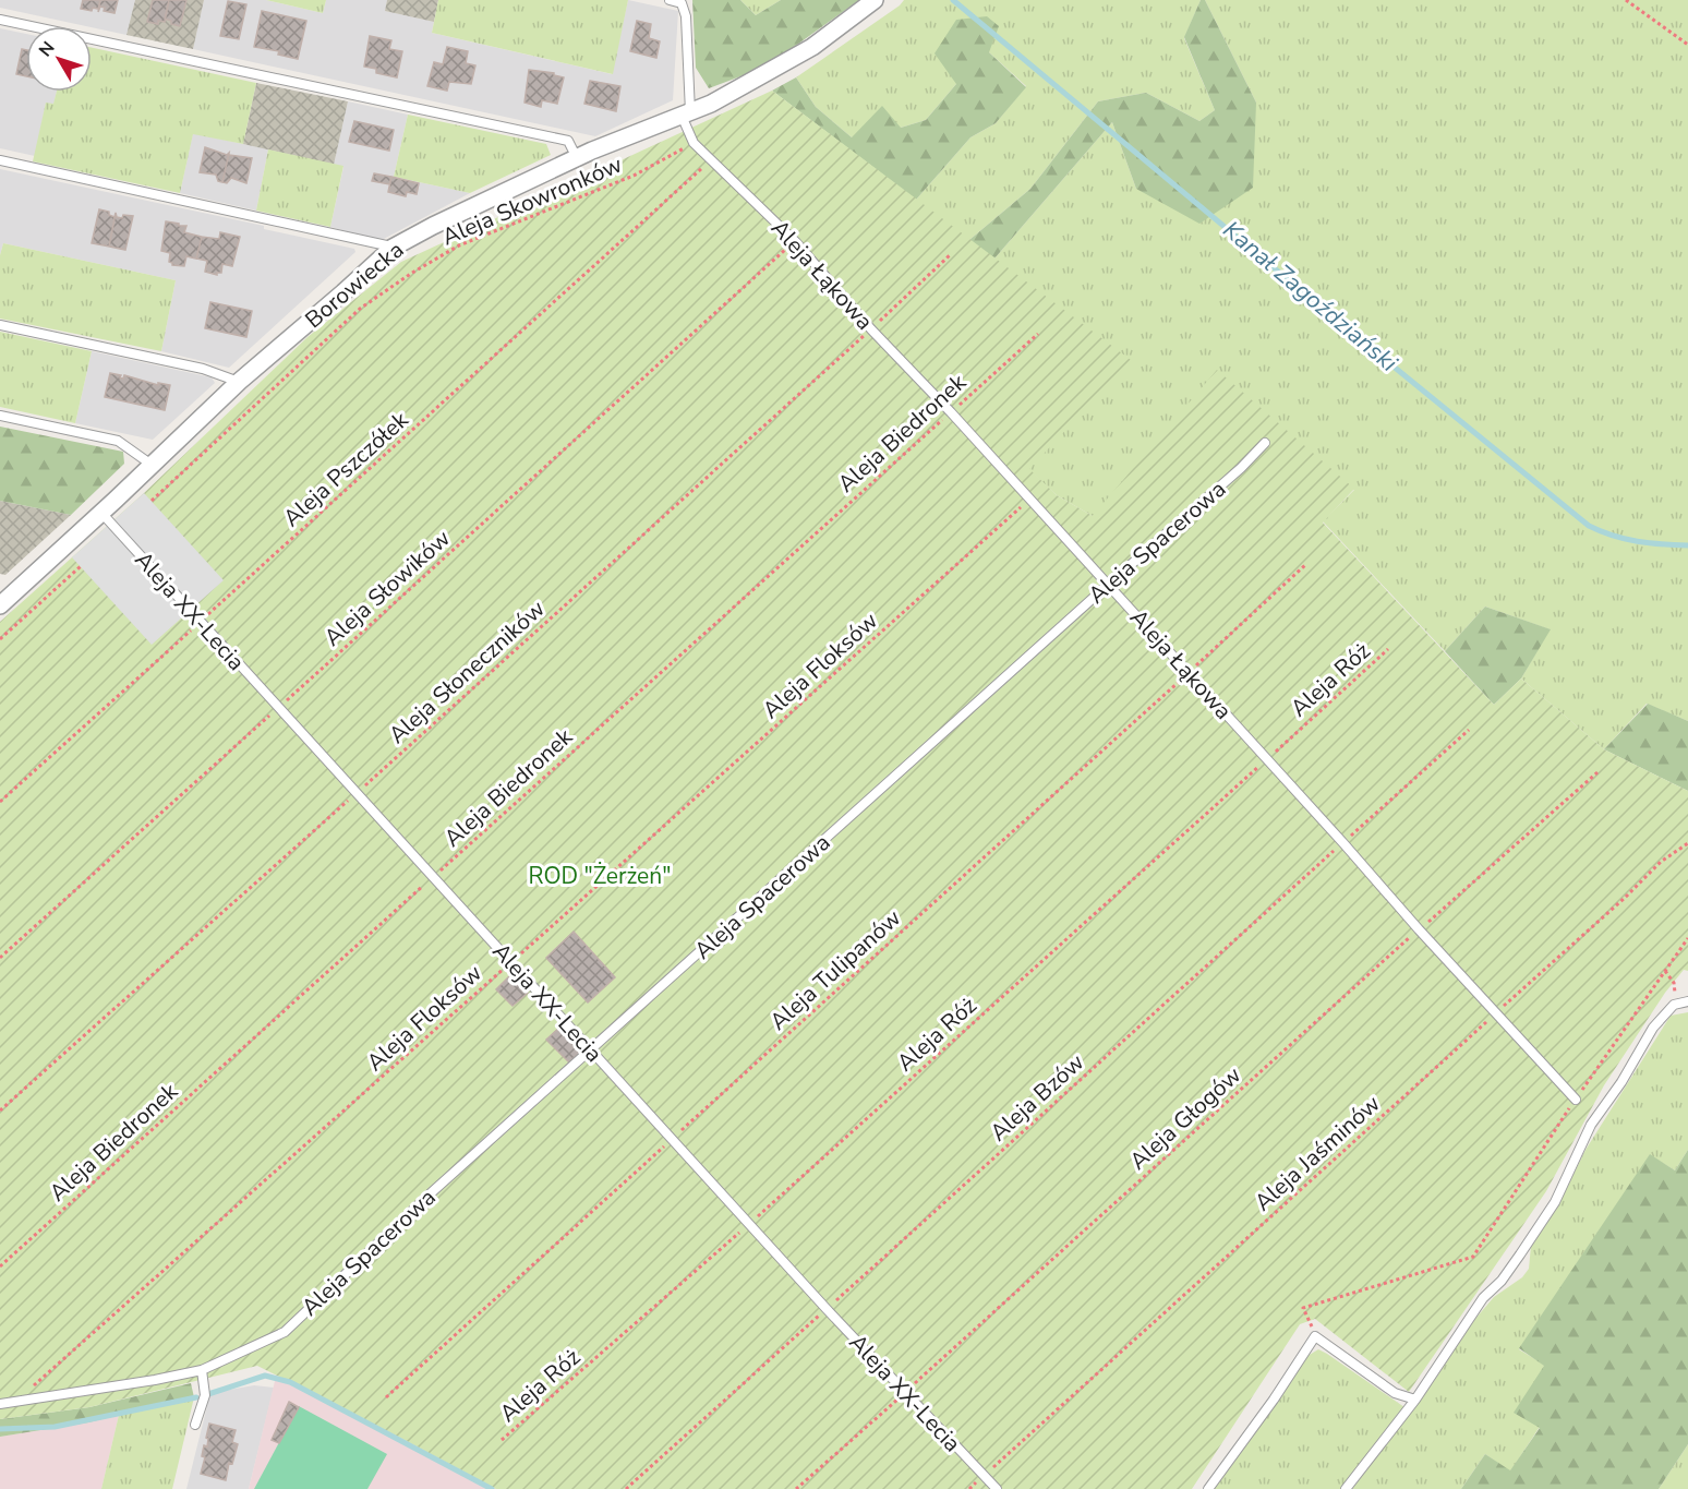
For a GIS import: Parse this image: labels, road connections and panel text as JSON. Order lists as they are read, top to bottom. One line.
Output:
{"streets":{"street":["Borowiecka"],"lane":["Aleja Łąkowa","Aleja Spacerowa","Aleja XX-Lecia"],"path":["Aleja Skowronków","Aleja Biedronek","Aleja Pszczółek","Aleja Słowików","Aleja Floksów","Aleja Słoneczników","Aleja Róż","Aleja Tulipanów","Aleja Bzów","Aleja Głogów","Aleja Jaśminów"]},"crossings":[["Aleja Skowronków","Aleja Łąkowa"],["Aleja Łąkowa","Borowiecka"],["Aleja Łąkowa","Aleja Biedronek"],["Aleja Łąkowa","Aleja Pszczółek"],["Aleja Łąkowa","Aleja Spacerowa"],["Aleja Łąkowa","Aleja Słowików"],["Aleja Łąkowa","Aleja Floksów"],["Aleja Łąkowa","Aleja Słoneczników"],["Aleja Łąkowa","Aleja Róż"],["Aleja Łąkowa","Aleja Tulipanów"],["Aleja Łąkowa","Aleja Bzów"],["Aleja Łąkowa","Aleja Głogów"],["Aleja Łąkowa","Aleja Jaśminów"],["Borowiecka","Aleja XX-Lecia"],["Aleja Biedronek","Aleja XX-Lecia"],["Aleja Pszczółek","Aleja XX-Lecia"],["Aleja Spacerowa","Aleja XX-Lecia"],["Aleja Spacerowa","Aleja Floksów"],["Aleja Słowików","Aleja XX-Lecia"],["Aleja XX-Lecia","Aleja Floksów"],["Aleja XX-Lecia","Aleja Słoneczników"],["Aleja XX-Lecia","Aleja Róż"],["Aleja XX-Lecia","Aleja Tulipanów"],["Aleja XX-Lecia","Aleja Bzów"],["Aleja XX-Lecia","Aleja Głogów"],["Aleja XX-Lecia","Aleja Jaśminów"]],"water":["Kanał Zagoździański"],"parks":["ROD \"Żerżeń\""],"north":"top left"}
